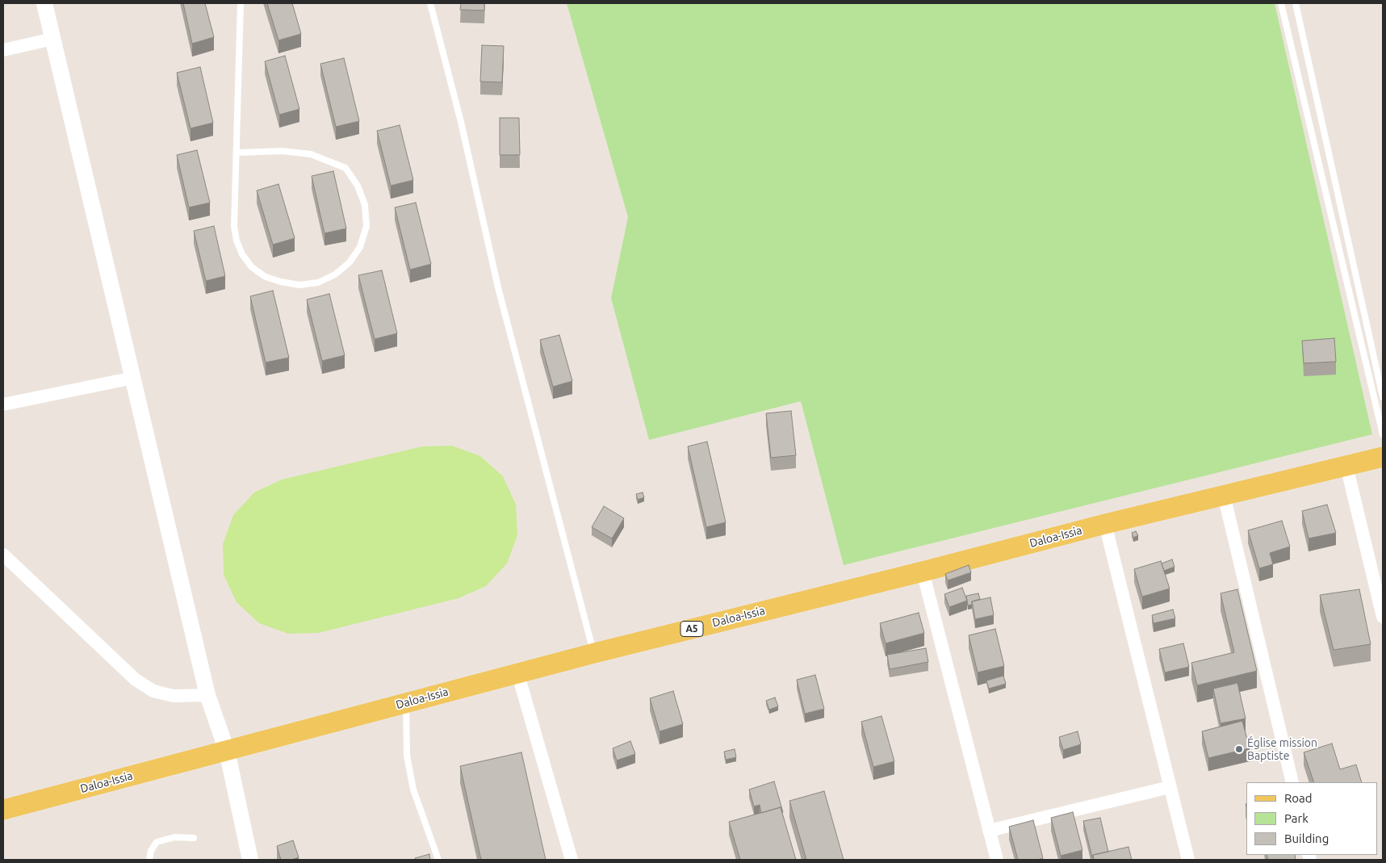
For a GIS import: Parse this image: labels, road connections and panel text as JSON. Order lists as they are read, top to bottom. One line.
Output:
{"streets":{"main road":["Daloa-Issia","A5"]},"places":["Église mission Baptiste"],"legend":["Road","Park","Building"]}
